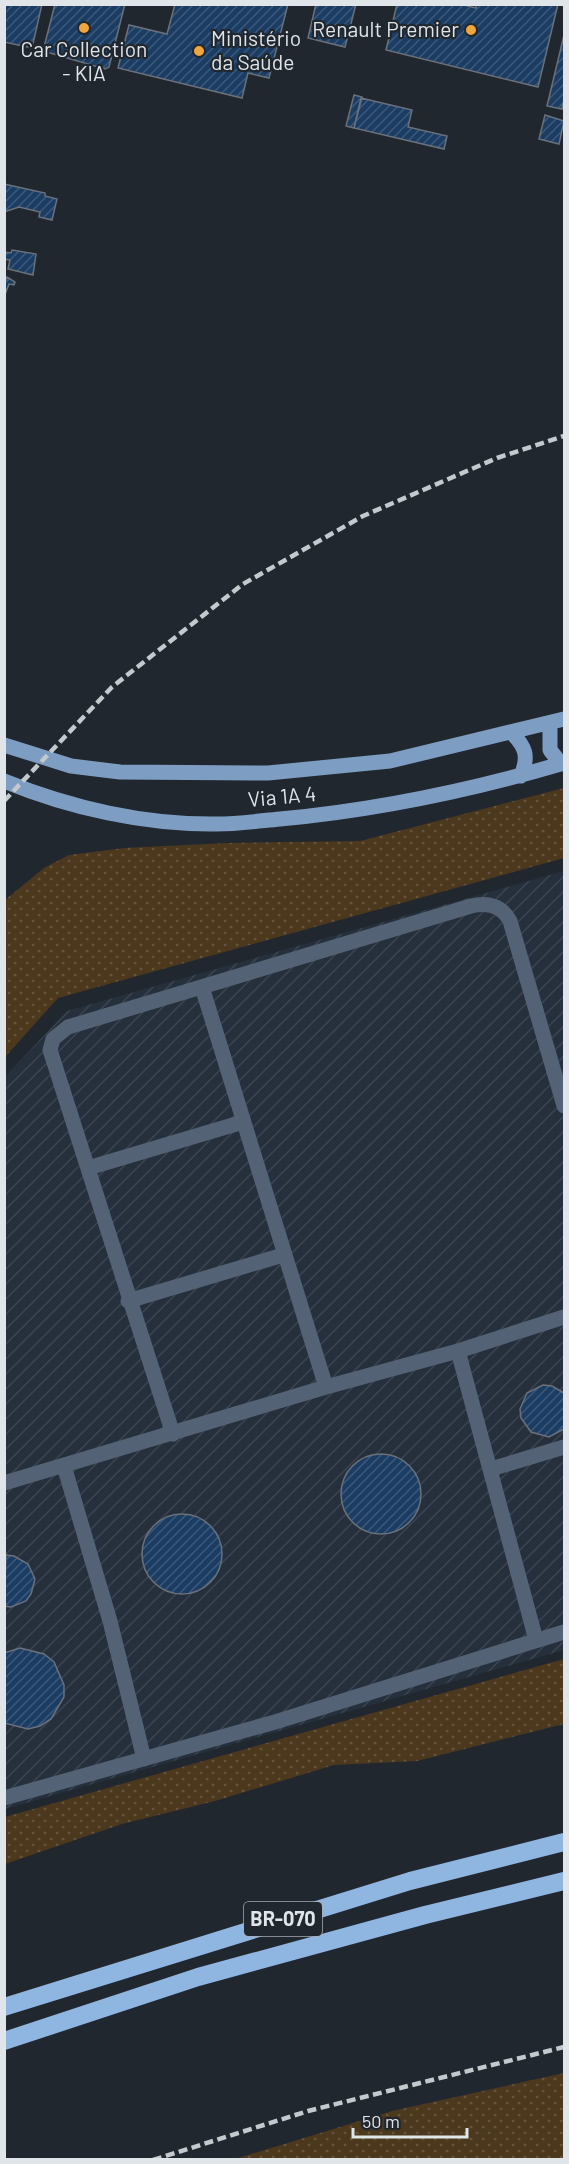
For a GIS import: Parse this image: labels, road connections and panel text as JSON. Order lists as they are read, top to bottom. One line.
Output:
{"streets":{"highway":["BR-070"],"main road":["Via 1A 4"]},"places":["Car Collection - KIA","Renault Premier","Ministério da Saúde"],"scale_bar":"50 m"}
